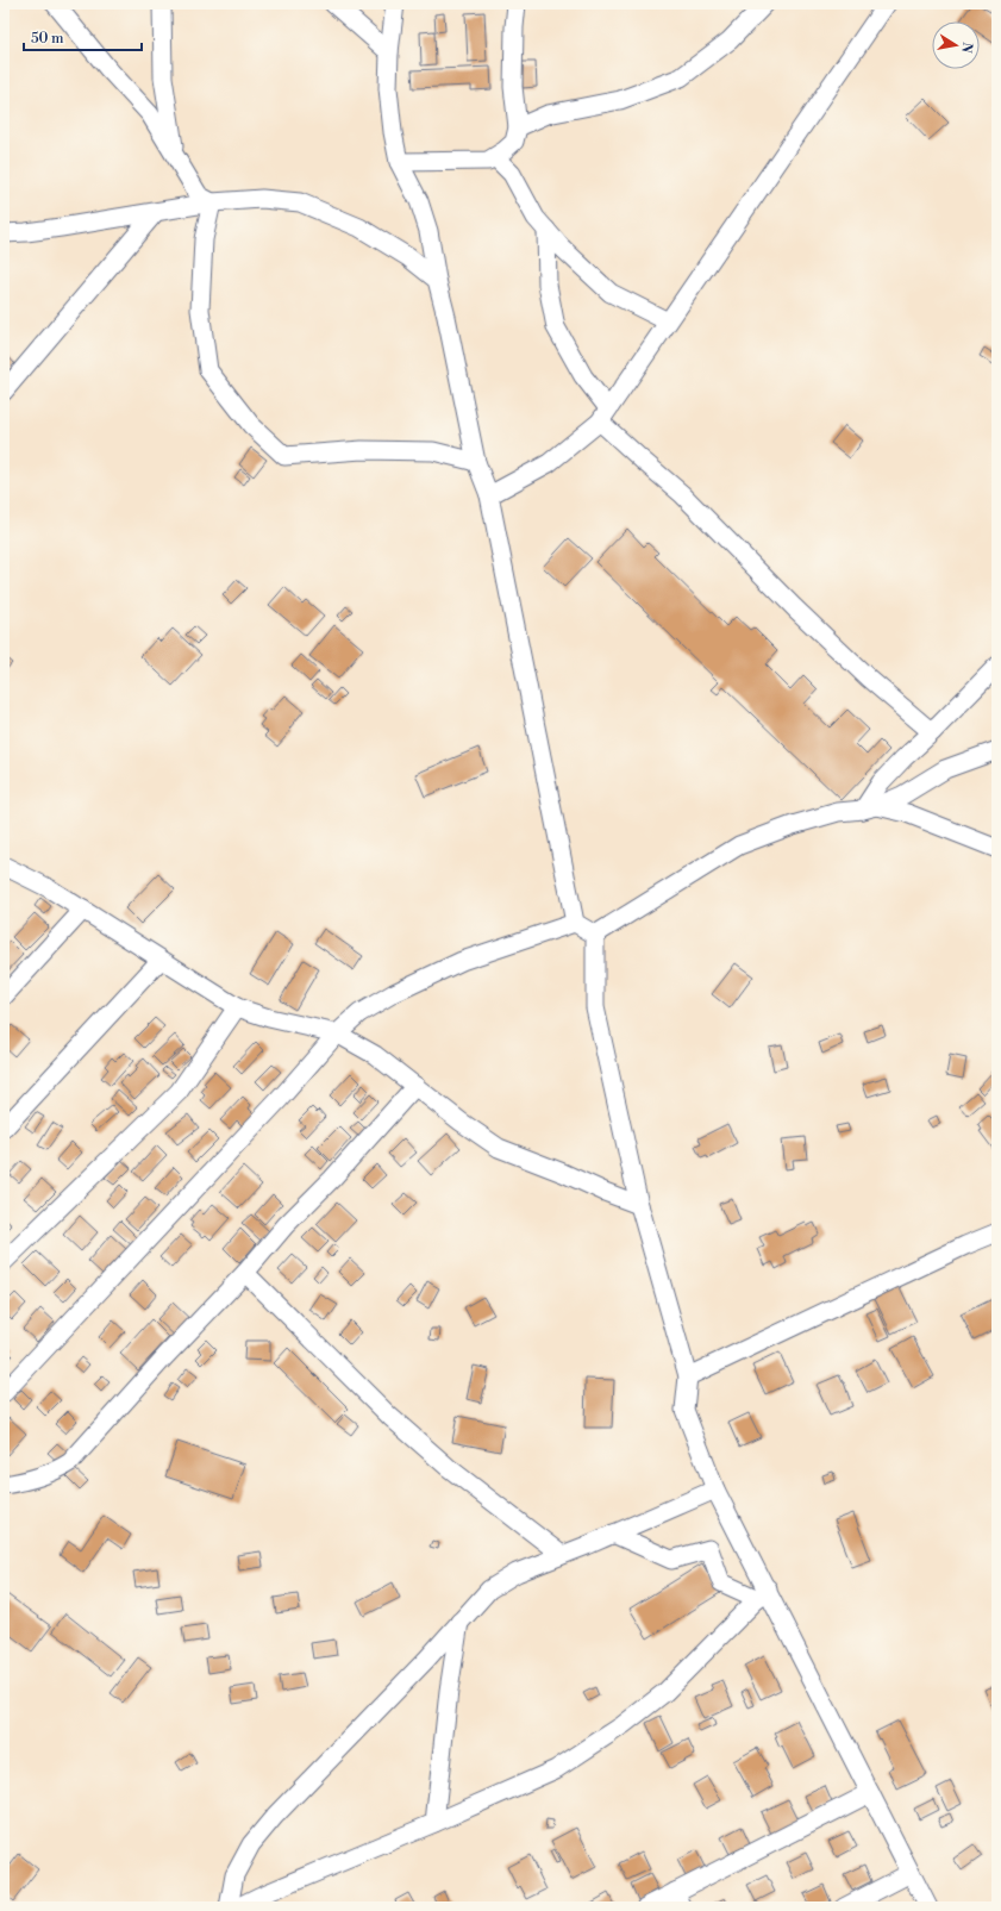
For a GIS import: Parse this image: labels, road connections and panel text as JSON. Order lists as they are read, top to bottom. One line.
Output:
{"scale_bar":"50 m","north":"right"}
